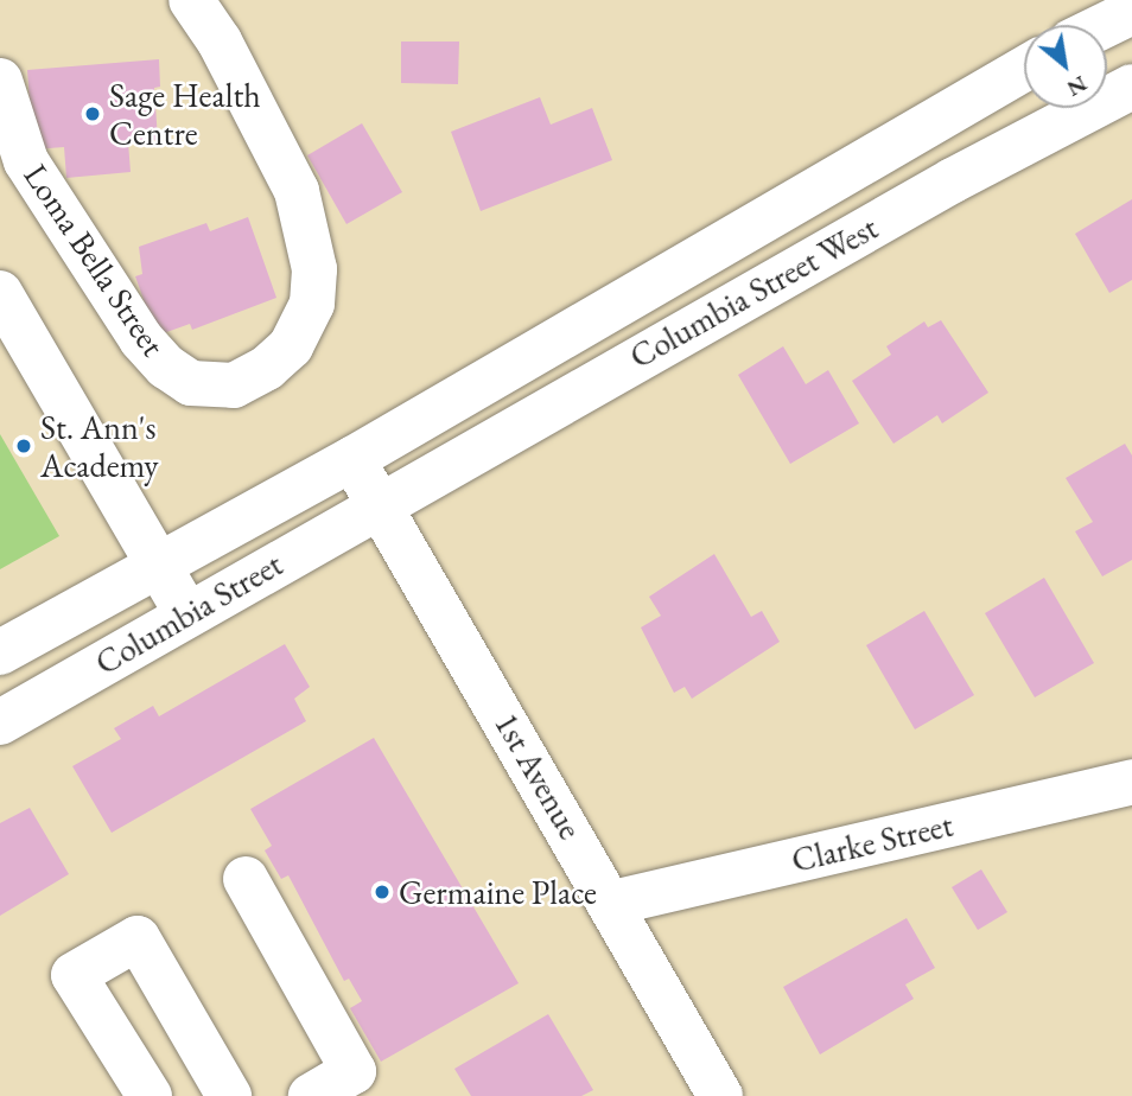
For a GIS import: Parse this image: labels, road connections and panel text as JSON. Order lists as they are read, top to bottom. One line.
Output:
{"streets":{"main road":["Loma Bella Street","Columbia Street West","Columbia Street","1st Avenue","Clarke Street"]},"crossings":[["Columbia Street West","Columbia Street"],["Columbia Street West","1st Avenue"],["Columbia Street","1st Avenue"],["1st Avenue","Clarke Street"]],"places":["Sage Health Centre","St. Ann's Academy","Germaine Place"],"north":"bottom right"}
